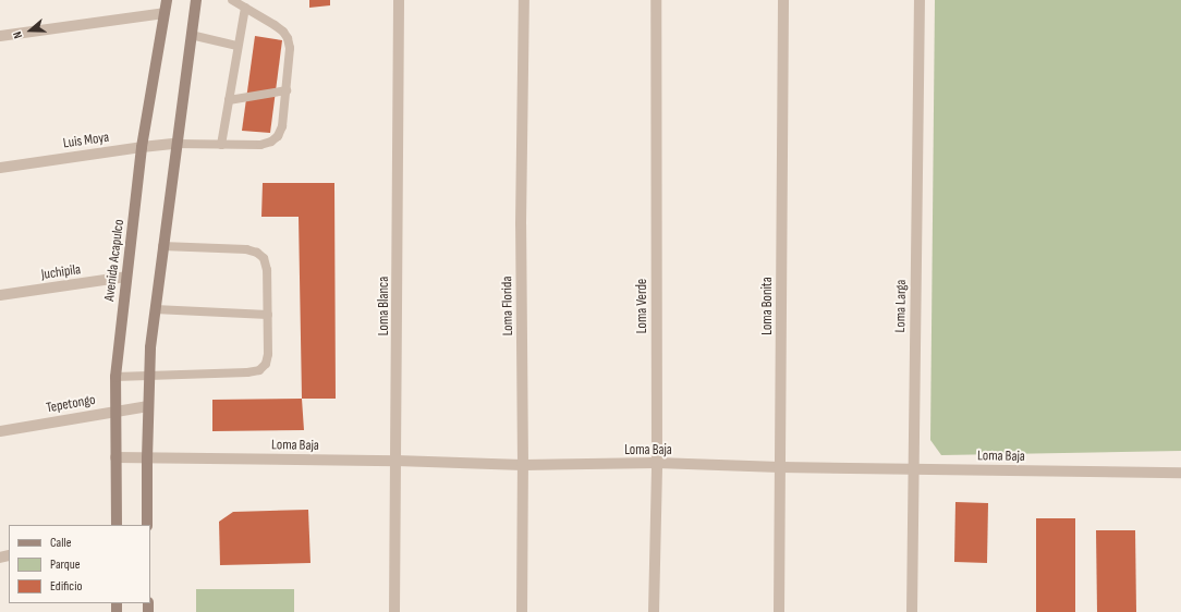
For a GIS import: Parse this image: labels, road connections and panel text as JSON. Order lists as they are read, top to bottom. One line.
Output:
{"streets":{"main road":["Avenida Acapulco"],"street":["Luis Moya","Juchipila","Loma Blanca","Loma Florida","Loma Verde","Loma Bonita","Loma Larga","Tepetongo","Loma Baja"]},"crossings":[["Luis Moya","Avenida Acapulco"],["Avenida Acapulco","Juchipila"],["Avenida Acapulco","Tepetongo"],["Avenida Acapulco","Loma Baja"],["Loma Blanca","Loma Baja"],["Loma Florida","Loma Baja"],["Loma Verde","Loma Baja"],["Loma Bonita","Loma Baja"],["Loma Larga","Loma Baja"]],"legend":["Calle","Parque","Edificio"],"north":"left"}
